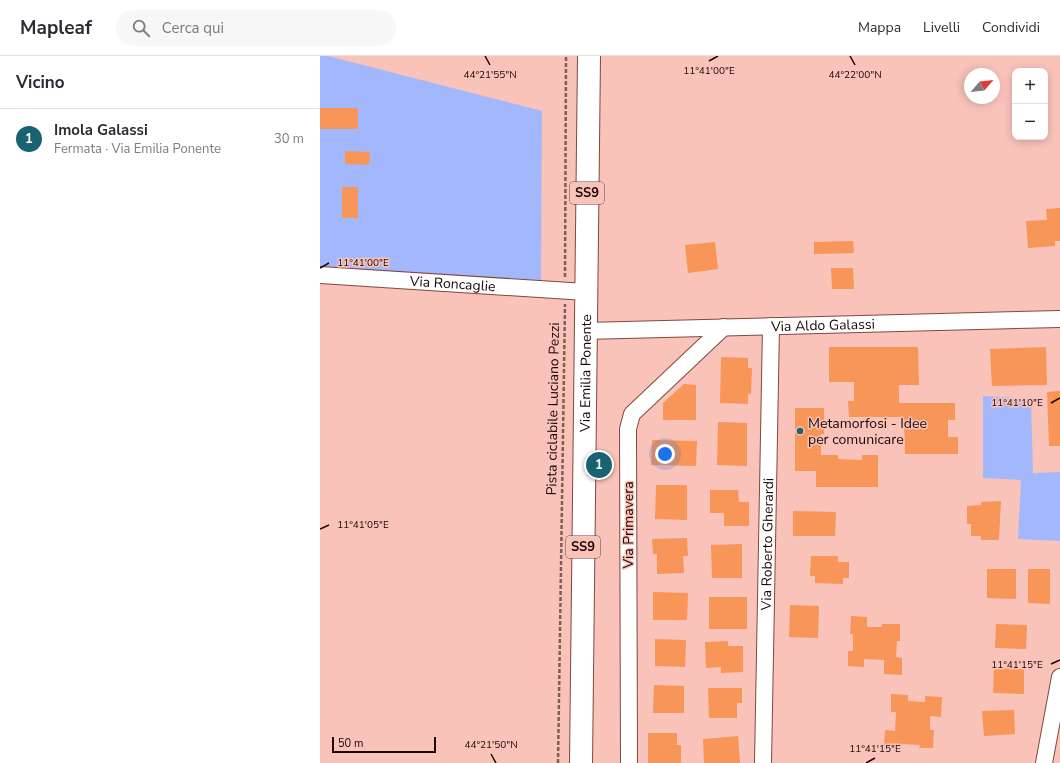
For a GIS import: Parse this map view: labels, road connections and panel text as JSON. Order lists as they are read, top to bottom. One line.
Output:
{"streets":{"main road":["SS9","Via Emilia Ponente"],"street":["Via Roncaglie","Via Aldo Galassi","Via Primavera","Via Roberto Gherardi"],"path":["Pista ciclabile Luciano Pezzi"]},"crossings":[["Via Roncaglie","Via Emilia Ponente"],["Via Roncaglie","Pista ciclabile Luciano Pezzi"],["Via Aldo Galassi","Via Emilia Ponente"],["Via Aldo Galassi","Via Primavera"],["Via Aldo Galassi","Via Roberto Gherardi"],["Via Emilia Ponente","Pista ciclabile Luciano Pezzi"]],"places":["Metamorfosi - Idee per comunicare"],"scale_bar":"50 m","north":"top right","page":{"header":"Mapleaf","search":"Cerca qui","nav":["Mappa","Livelli","Condividi"],"heading":"Vicino","map_buttons":["+","−"],"list":[{"mark":"1","name":"Imola Galassi","note":"Fermata · Via Emilia Ponente","value":"30 m"}],"pins":"1","scale":"50 m"},"coordinates":["11°41'00\"E","44°21'55\"N","44°22'00\"N","11°41'10\"E","11°41'05\"E","11°41'15\"E","44°21'50\"N"]}
